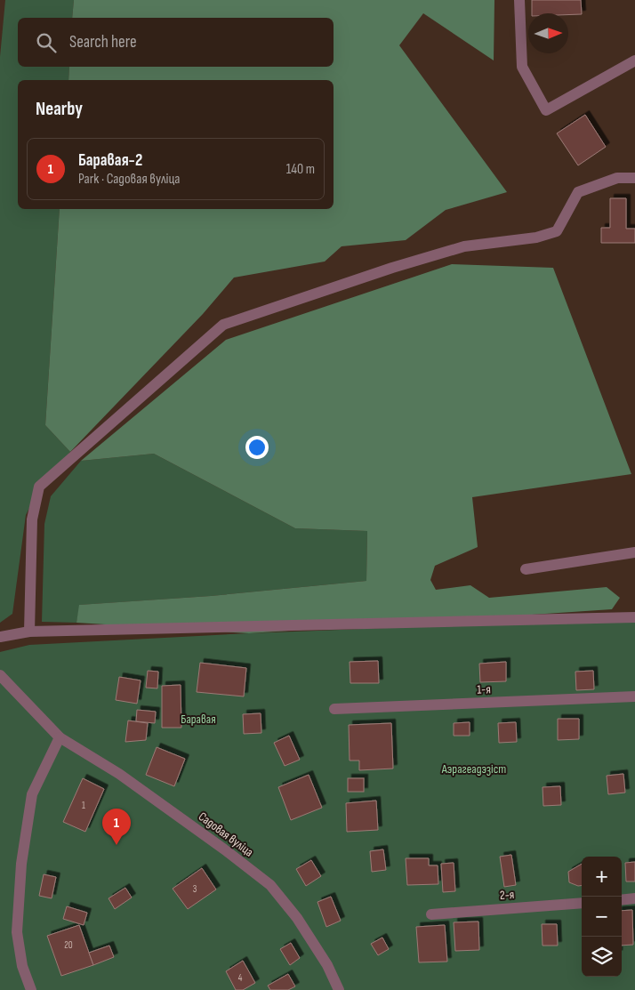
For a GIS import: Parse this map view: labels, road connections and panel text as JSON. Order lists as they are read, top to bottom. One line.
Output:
{"streets":{"street":["1-я","Садовая вуліца","2-я"]},"parks":["Баравая","Аэрагеадэзіст"],"house_numbers":["1","3","20","4"],"north":"right","page":{"search":"Search here","heading":"Nearby","list":[{"mark":"1","name":"Баравая-2","note":"Park · Садовая вуліца","value":"140 m"}],"pins":"1","map_buttons":["+","−"]}}
